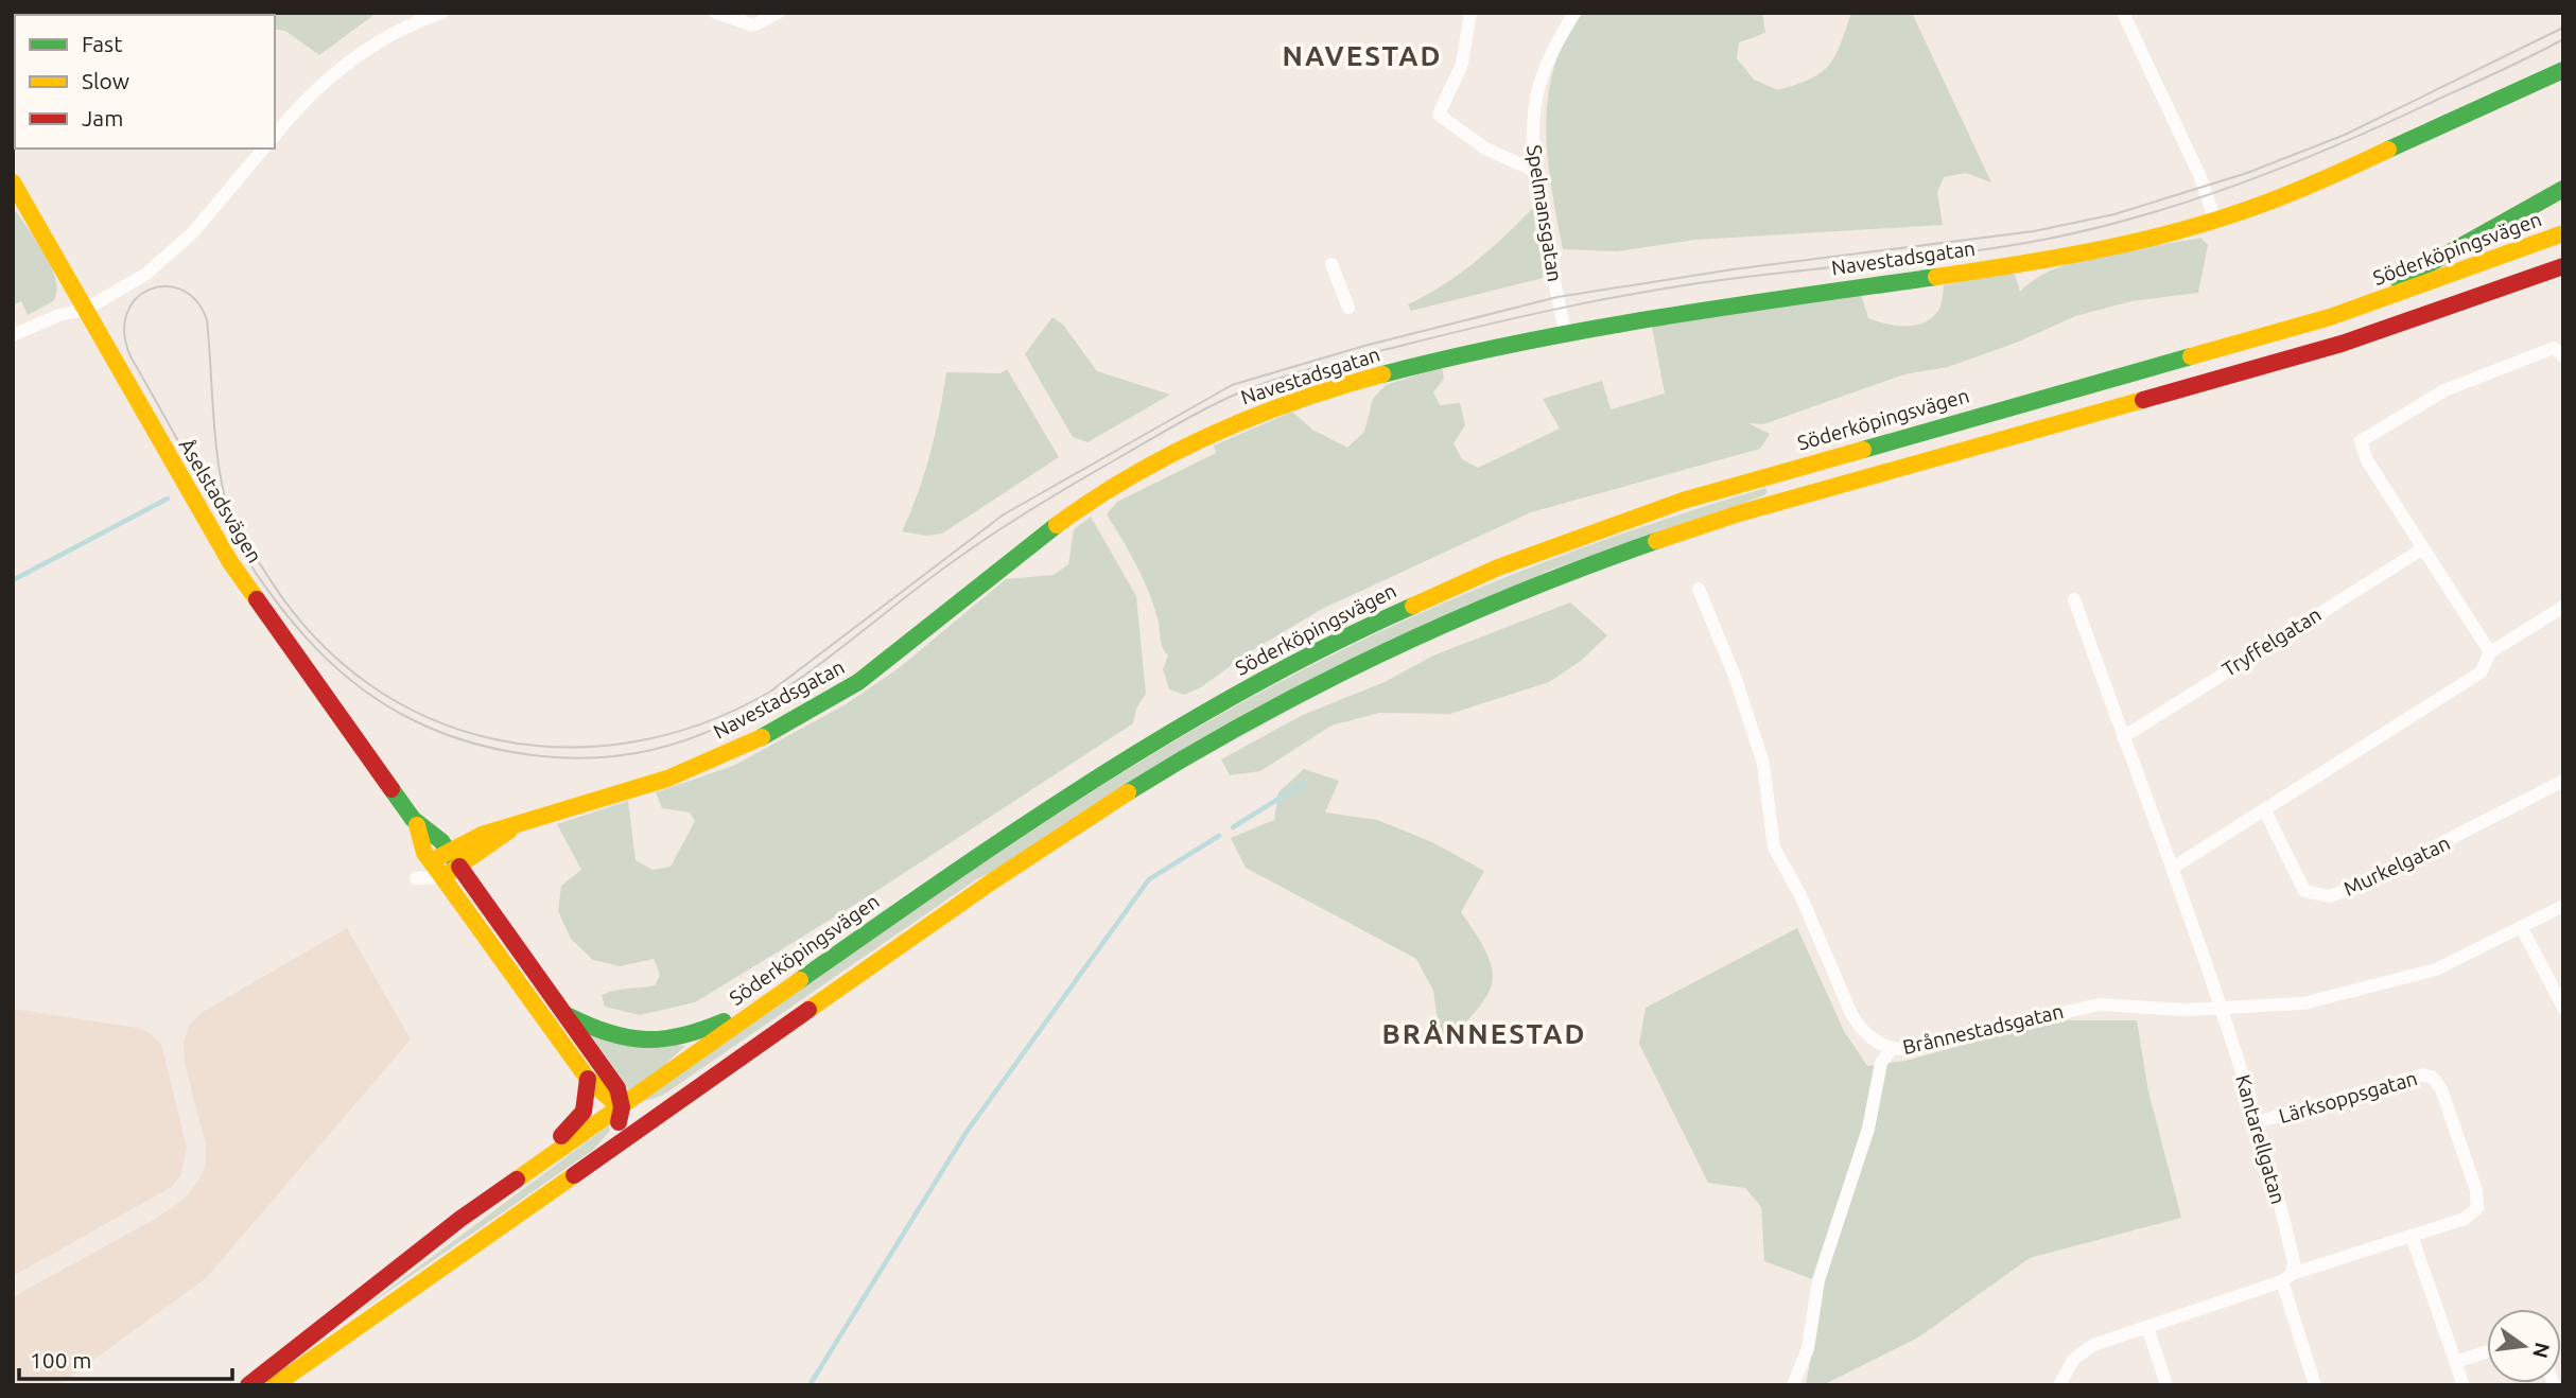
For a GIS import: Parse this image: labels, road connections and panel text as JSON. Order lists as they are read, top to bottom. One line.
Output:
{"streets":{"main road":["Söderköpingsvägen","Navestadsgatan","Åselstadsvägen"],"street":["Spelmansgatan","Tryffelgatan","Murkelgatan","Brånnestadsgatan","Lärksoppsgatan","Kantarellgatan"]},"crossings":[["Spelmansgatan","Navestadsgatan"],["Söderköpingsvägen","Åselstadsvägen"],["Navestadsgatan","Åselstadsvägen"],["Brånnestadsgatan","Kantarellgatan"],["Lärksoppsgatan","Kantarellgatan"]],"districts":["NAVESTAD","BRÅNNESTAD"],"legend":["Fast","Slow","Jam"],"scale_bar":"100 m","north":"right"}
